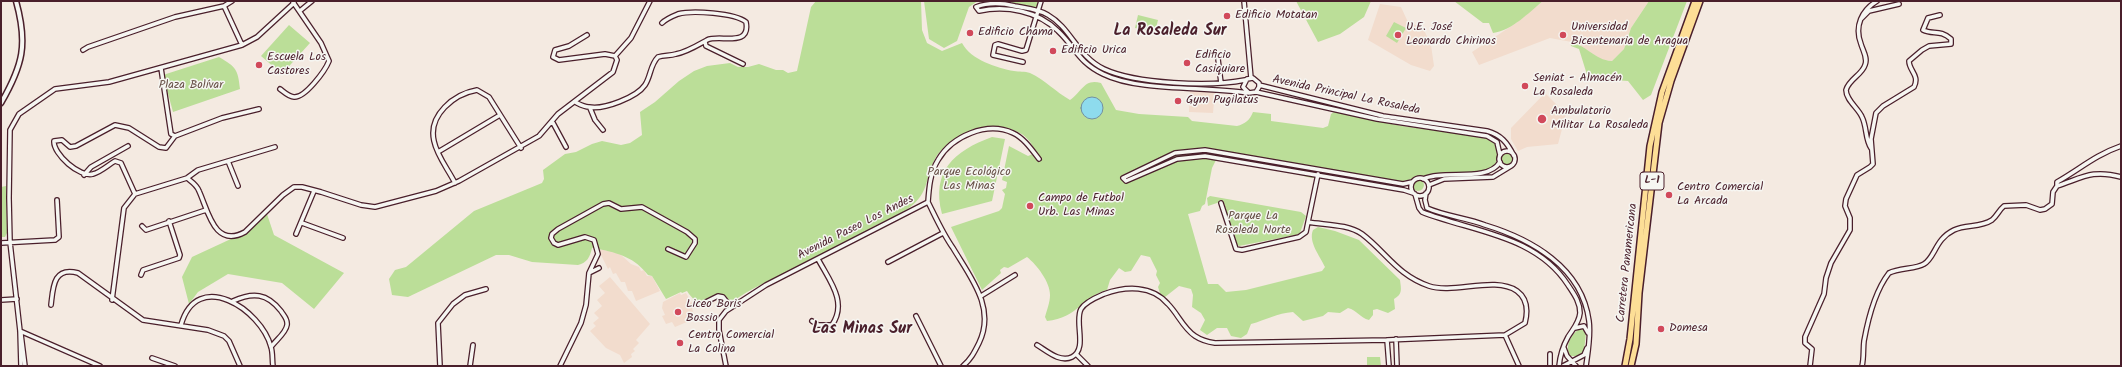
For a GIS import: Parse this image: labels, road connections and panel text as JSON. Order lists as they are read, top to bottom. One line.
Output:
{"streets":{"main road":["L-1","Carretera Panamericana"],"street":["Avenida Principal La Rosaleda","Avenida Paseo Los Andes"]},"districts":["La Rosaleda Sur","Las Minas Sur"],"parks":["Plaza Bolívar","Parque Ecológico Las Minas","Parque La Rosaleda Norte"],"places":["Edificio Motatan","Edificio Chama","U.E. José Leonardo Chirinos","Universidad Bicentenaria de Aragua","Edificio Urica","Edificio Casiquiare","Escuela Los Castores","Seniat - Almacén La Rosaleda","Gym Pugilatus","Ambulatorio Militar La Rosaleda","Centro Comercial La Arcada","Campo de Futbol Urb. Las Minas","Liceo Boris Bossio","Domesa","Centro Comercial La Colina"]}
